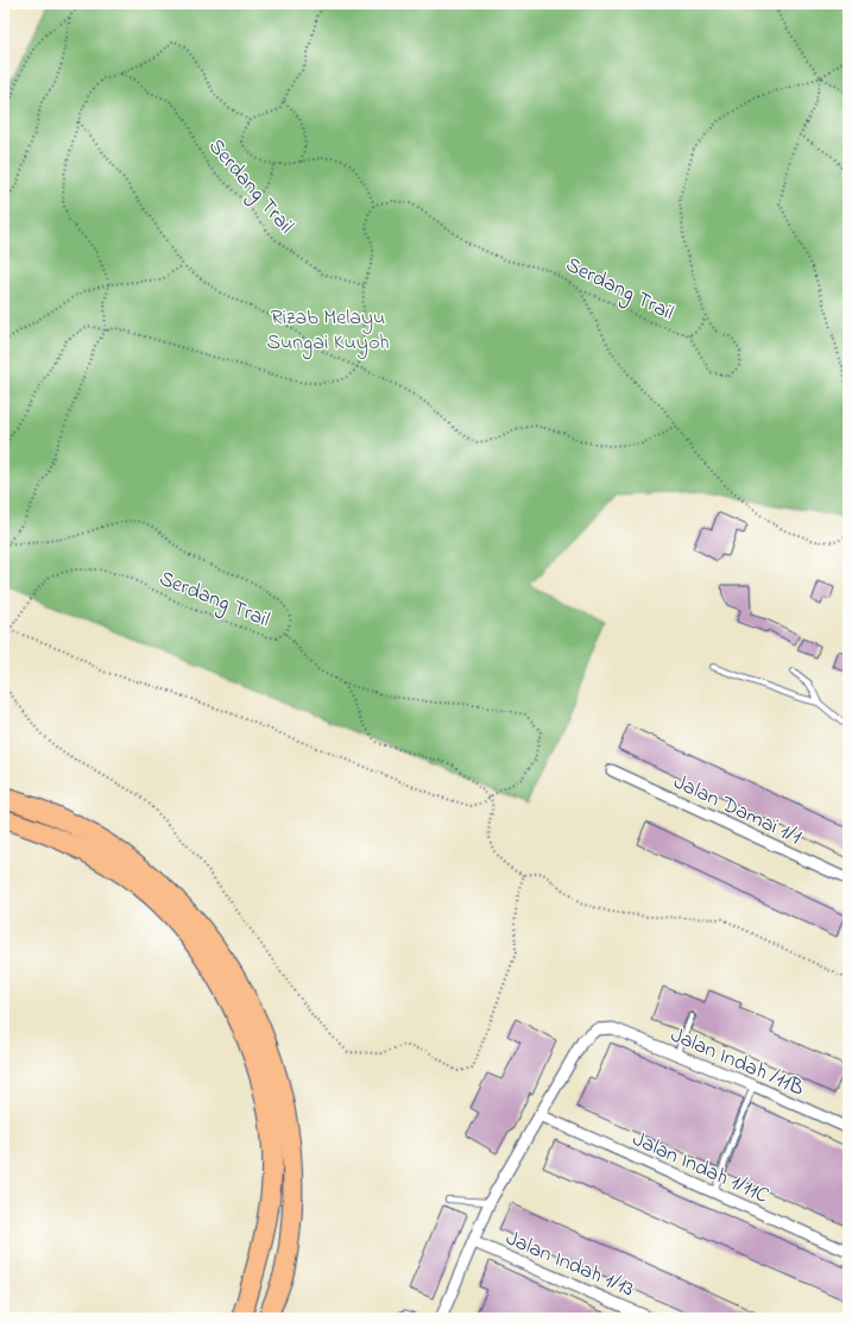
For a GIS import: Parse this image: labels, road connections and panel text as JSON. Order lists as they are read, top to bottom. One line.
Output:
{"streets":{"street":["Jalan Damai 1/1","Jalan Indah /11B","Jalan Indah 1/11C","Jalan Indah 1/13"],"path":["Serdang Trail"]},"crossings":[["Jalan Indah /11B","Jalan Indah 1/11C"]],"parks":["Rizab Melayu Sungai Kuyoh"]}
